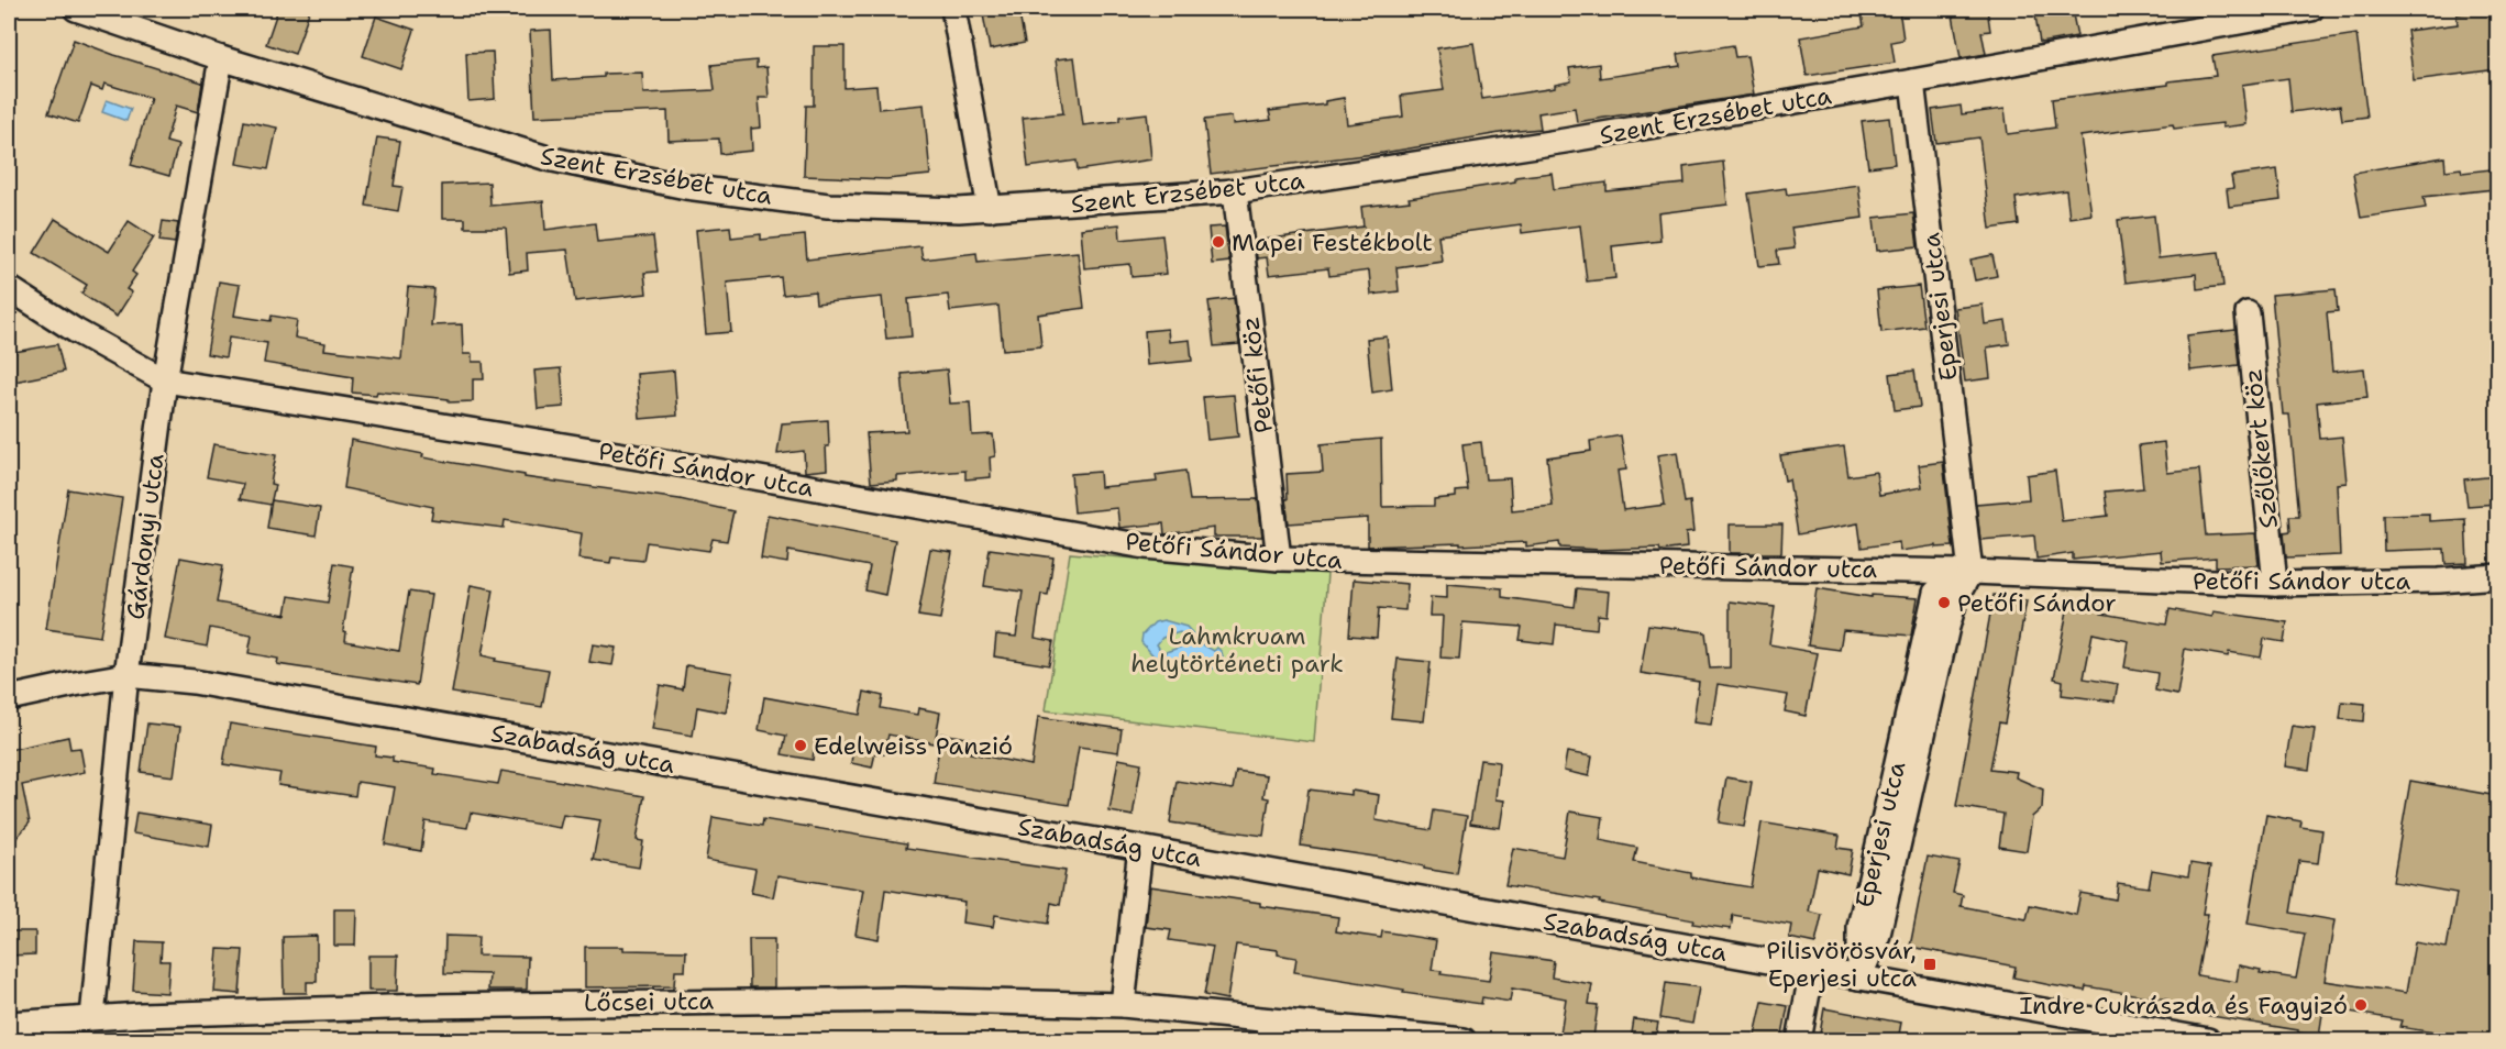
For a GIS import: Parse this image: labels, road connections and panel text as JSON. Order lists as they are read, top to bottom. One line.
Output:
{"streets":{"street":["Szent Erzsébet utca","Eperjesi utca","Petőfi köz","Szőlőkert köz","Petőfi Sándor utca","Gárdonyi utca","Szabadság utca","Lőcsei utca"]},"crossings":[["Szent Erzsébet utca","Eperjesi utca"],["Szent Erzsébet utca","Petőfi köz"],["Szent Erzsébet utca","Gárdonyi utca"],["Eperjesi utca","Petőfi Sándor utca"],["Eperjesi utca","Szabadság utca"],["Petőfi köz","Petőfi Sándor utca"],["Szőlőkert köz","Petőfi Sándor utca"],["Petőfi Sándor utca","Gárdonyi utca"],["Gárdonyi utca","Szabadság utca"],["Gárdonyi utca","Lőcsei utca"]],"parks":["Lahmkruam helytörténeti park"],"places":{"other":["Mapei Festékbolt","Petőfi Sándor","Edelweiss Panzió","Indre Cukrászda és Fagyizó"],"transit":["Pilisvörösvár, Eperjesi utca"]}}
